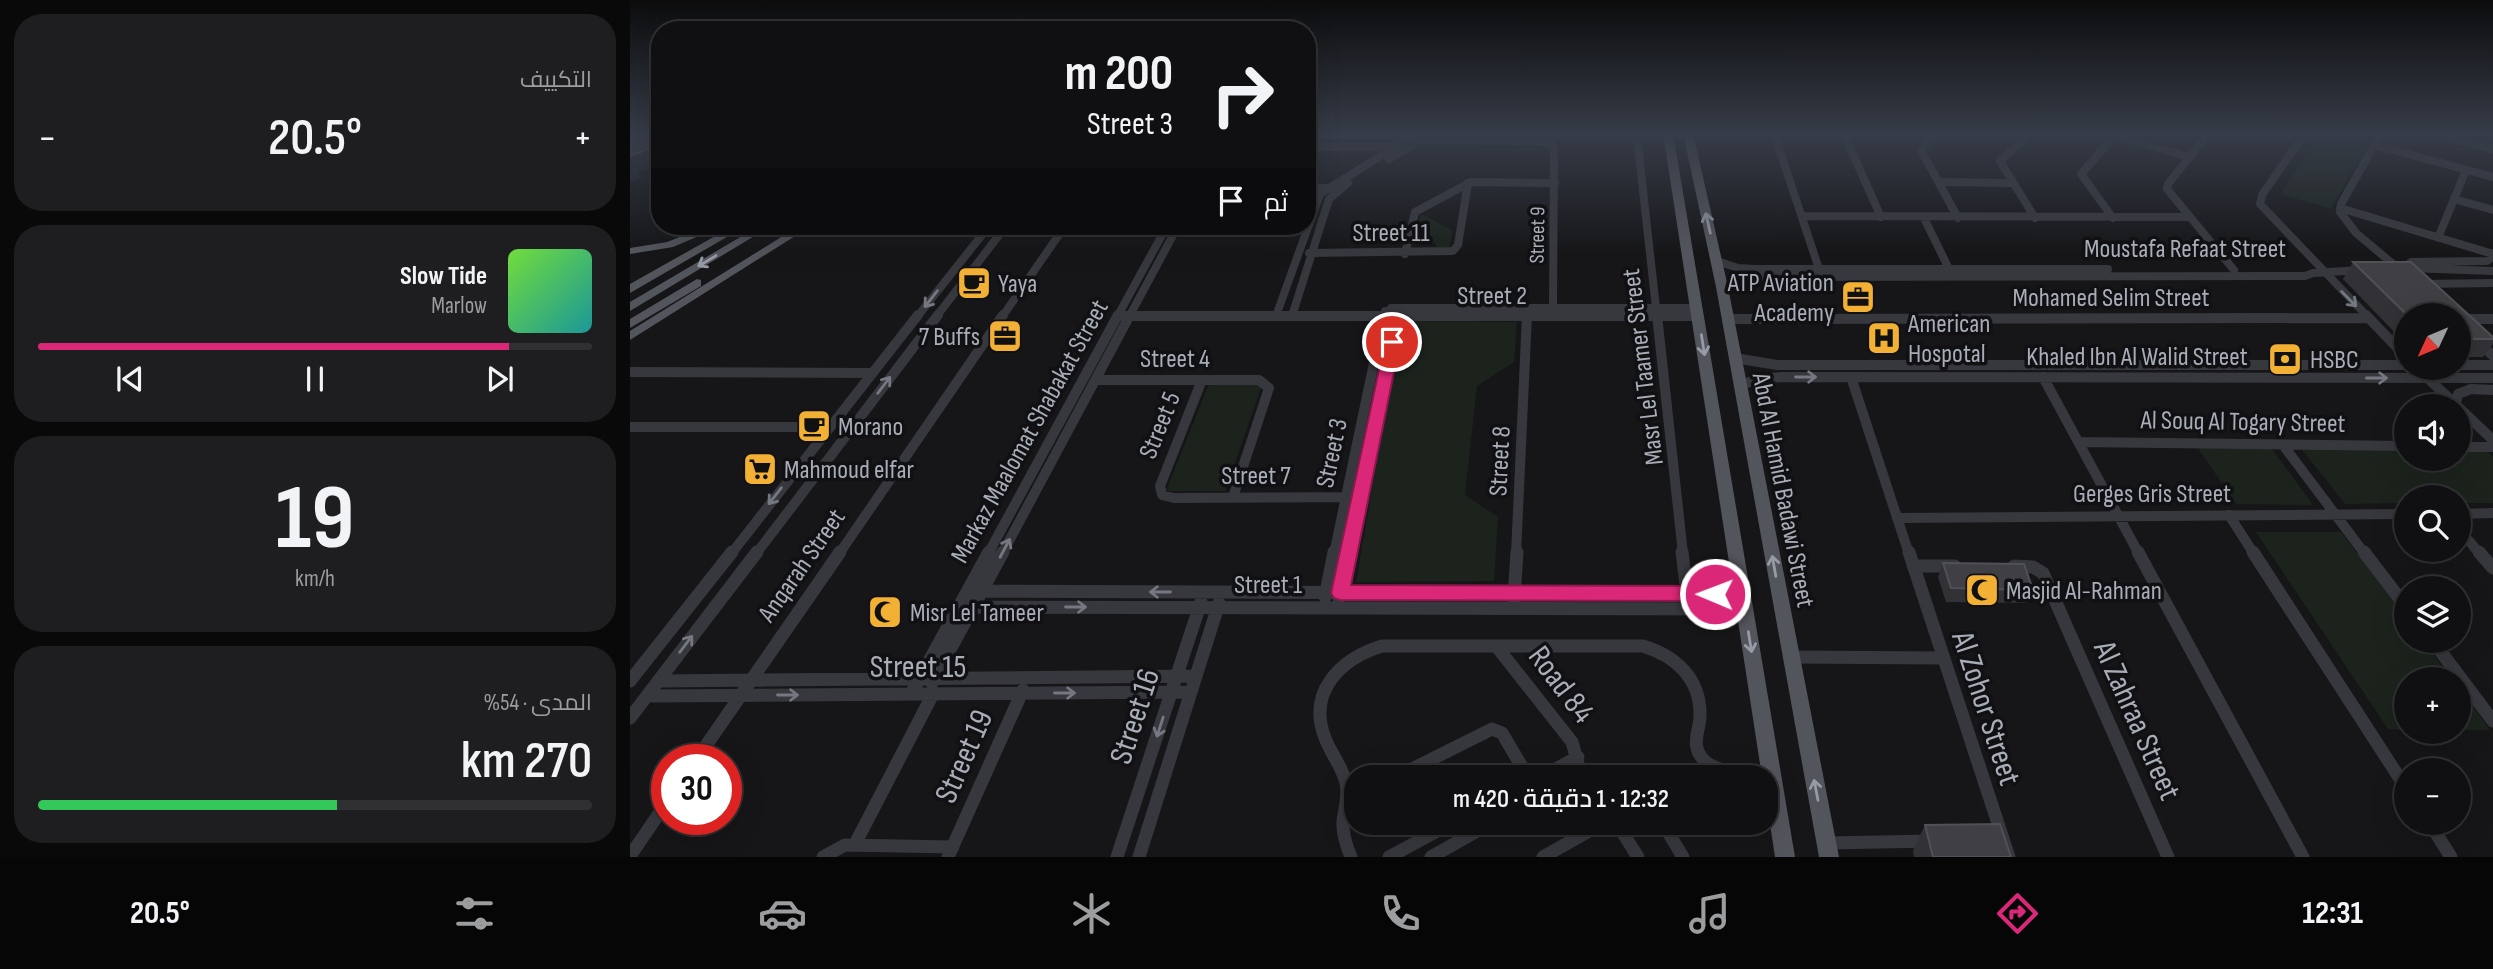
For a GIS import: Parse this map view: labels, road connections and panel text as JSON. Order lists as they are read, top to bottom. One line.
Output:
{"streets":{"main road":["Abd Al Hamid Badawi Street"],"street":["Street 11","Street 9","Moustafa Refaat Street","Street 2","Mohamed Selim Street","Khaled Ibn Al Walid Street","Street 4","Masr Lel Taamer Street","Al Souq Al Togary Street","Street 5","Markaz Maalomat Shabakat Street","Street 3","Street 8","Street 7","Gerges Gris Street","Anqarah Street","Street 1","Street 15","Road 84","Al Zohor Street","Street 16","Al Zahraa Street","Street 19"]},"crossings":[["Street 9","Street 2"],["Moustafa Refaat Street","Abd Al Hamid Badawi Street"],["Street 2","Masr Lel Taamer Street"],["Street 2","Markaz Maalomat Shabakat Street"],["Street 2","Street 3"],["Street 2","Street 8"],["Street 2","Abd Al Hamid Badawi Street"],["Mohamed Selim Street","Abd Al Hamid Badawi Street"],["Khaled Ibn Al Walid Street","Abd Al Hamid Badawi Street"],["Khaled Ibn Al Walid Street","Al Zohor Street"],["Street 4","Street 5"],["Street 4","Markaz Maalomat Shabakat Street"],["Street 4","Street 7"],["Masr Lel Taamer Street","Street 1"],["Street 5","Street 7"],["Markaz Maalomat Shabakat Street","Street 1"],["Markaz Maalomat Shabakat Street","Street 15"],["Street 3","Street 7"],["Street 3","Street 1"],["Street 8","Street 1"],["Abd Al Hamid Badawi Street","Street 1"],["Gerges Gris Street","Al Zohor Street"],["Anqarah Street","Street 15"],["Street 1","Street 16"],["Street 15","Street 16"],["Street 15","Street 19"]],"places":{"cafe":["Yaya","Morano"],"office":["ATP Aviation Academy","7 Buffs"],"hospital":["American Hospotal"],"bank":["HSBC"],"supermarket":["Mahmoud elfar"],"mosque":["Masjid Al-Rahman","Misr Lel Tameer"]},"north":"bottom left","page":{"tile":["التكييف",["19","km/h"],["المدى · 54%","270 km"]],"turn":["200 m","Street 3"],"heat":["−","20.5°","+"],"then":"ثم","song":["Slow Tide","Marlow"],"map_buttons":["+","−"],"limit":"30","trip":"12:32 · 1 دقيقة · 420 m","tabs":["12:31","20.5°"]}}
